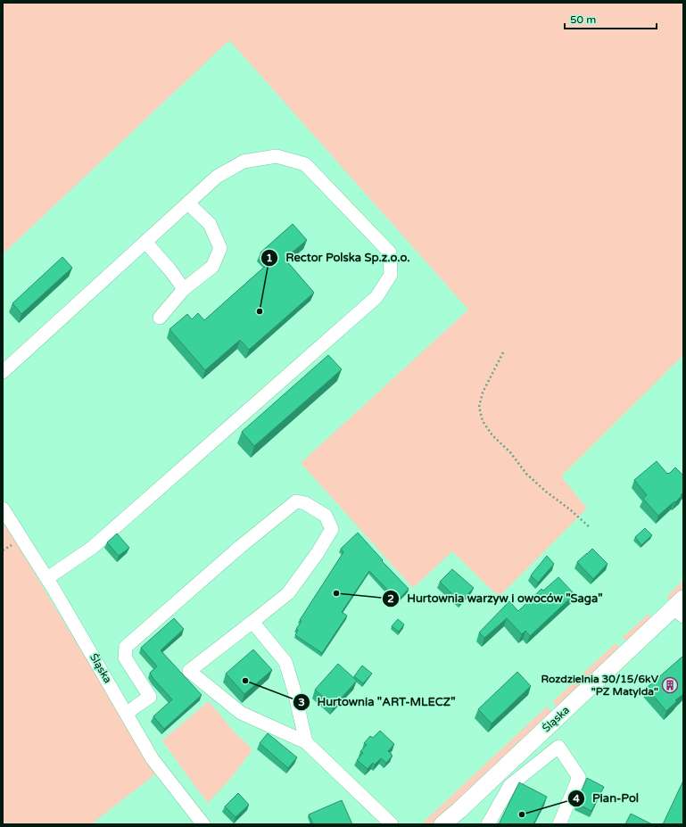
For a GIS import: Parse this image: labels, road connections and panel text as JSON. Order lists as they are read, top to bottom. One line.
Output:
{"streets":{"main road":["Śląska"]},"places":{"other":["Rector Polska Sp.z.o.o.","Hurtownia warzyw i owoców \"Saga\"","Hurtownia \"ART-MLECZ\"","Pian-Pol"],"building":["Rozdzielnia 30/15/6kV \"PZ Matylda\""]},"scale_bar":"50 m"}
